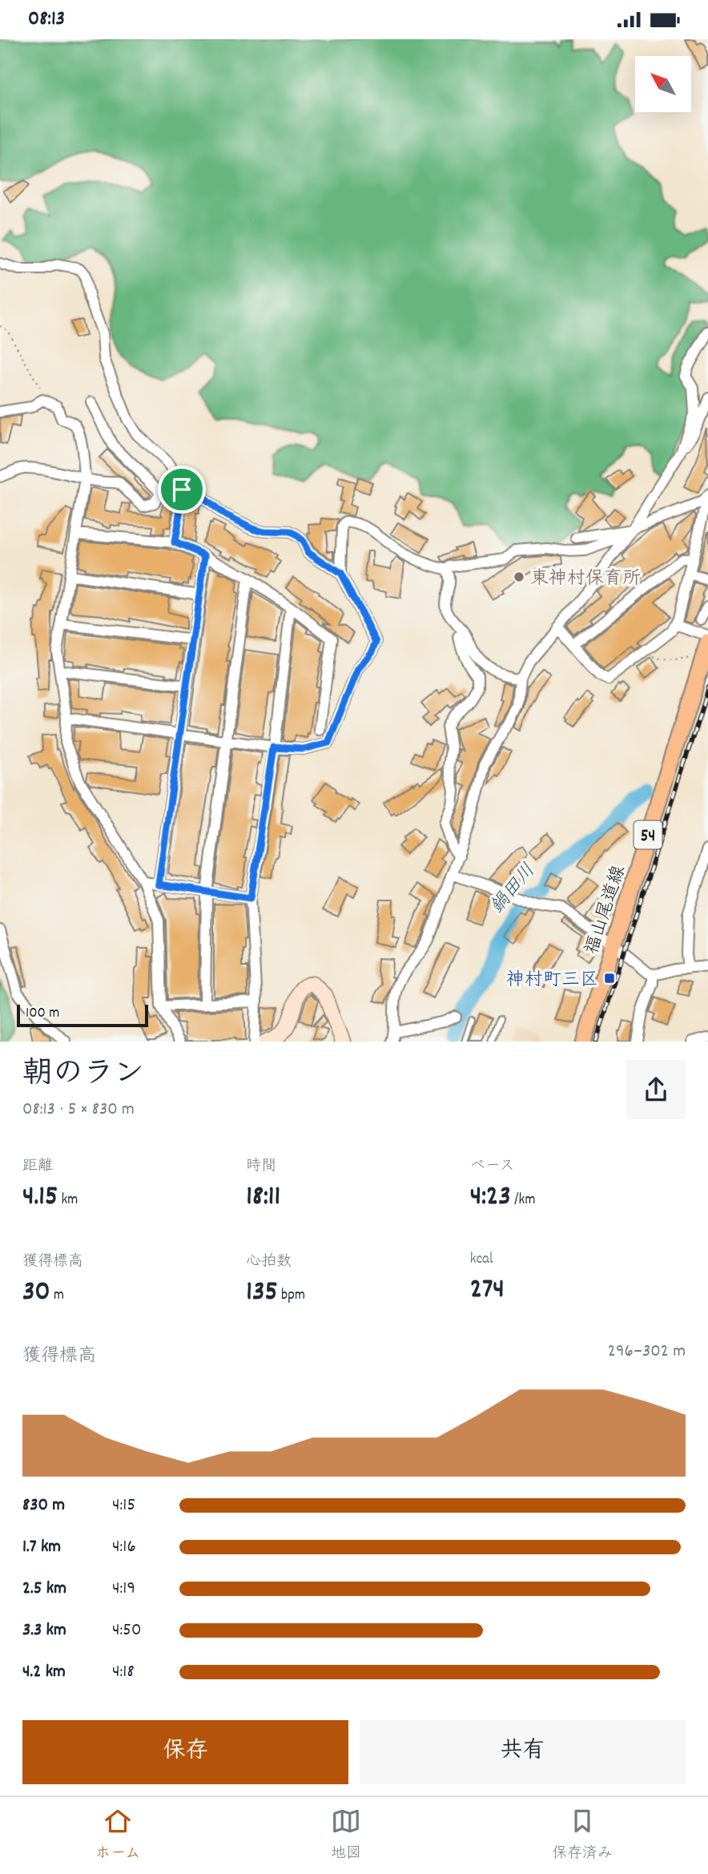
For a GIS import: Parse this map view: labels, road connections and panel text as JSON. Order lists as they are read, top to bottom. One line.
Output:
{"streets":{"main road":["54","福山尾道線"]},"water":["鍋田川"],"places":{"other":["東神村保育所"],"transit":["神村町三区"]},"scale_bar":"100 m","north":"top left","page":{"status":"08:13","scale":"100 m","heading":["朝のラン","08:13 · 5 × 830 m"],"stats":[["距離","4.15 km"],["時間","18:11"],["ペース","4:23 /km"],["獲得標高","30 m"],["心拍数","135 bpm"],["kcal","274"]],"chart":["獲得標高","296–302 m"],"list":[{"name":"830 m","note":"4:15"},{"name":"1.7 km","note":"4:16"},{"name":"2.5 km","note":"4:19"},{"name":"3.3 km","note":"4:50"},{"name":"4.2 km","note":"4:18"}],"buttons":["保存","共有"],"tabs":["ホーム","地図","保存済み"]}}
